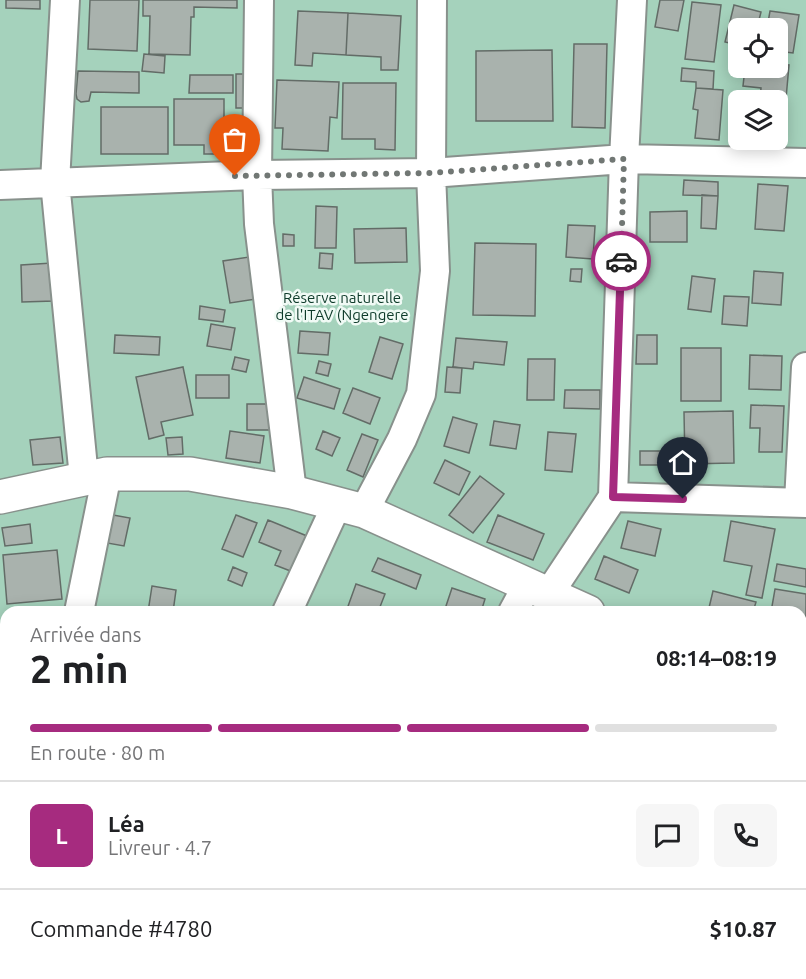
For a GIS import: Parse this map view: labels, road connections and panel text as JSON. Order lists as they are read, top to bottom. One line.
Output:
{"parks":["Réserve naturelle de l'ITAV (Ngengere"],"page":{"heading":["2 min","Arrivée dans","08:14–08:19"],"panel":["Léa","Livreur · 4.7","Commande #4780","$10.87"],"bar":"En route · 80 m","round":"L"}}
